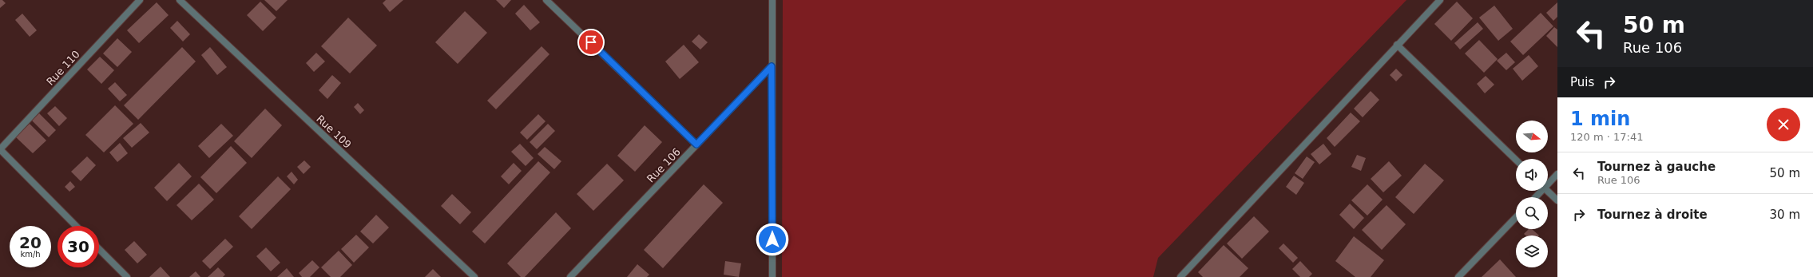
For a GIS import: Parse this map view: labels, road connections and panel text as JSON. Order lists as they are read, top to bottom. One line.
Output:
{"streets":{"street":["Rue 110","Rue 109","Rue 106"]},"north":"right","page":{"turn":["50 m","Rue 106"],"then":"Puis","heading":["1 min","120 m · 17:41"],"list":[{"name":"Tournez à gauche","note":"Rue 106","value":"50 m"},{"name":"Tournez à droite","value":"30 m"}],"speed":"20 km/h","limit":"30"}}
